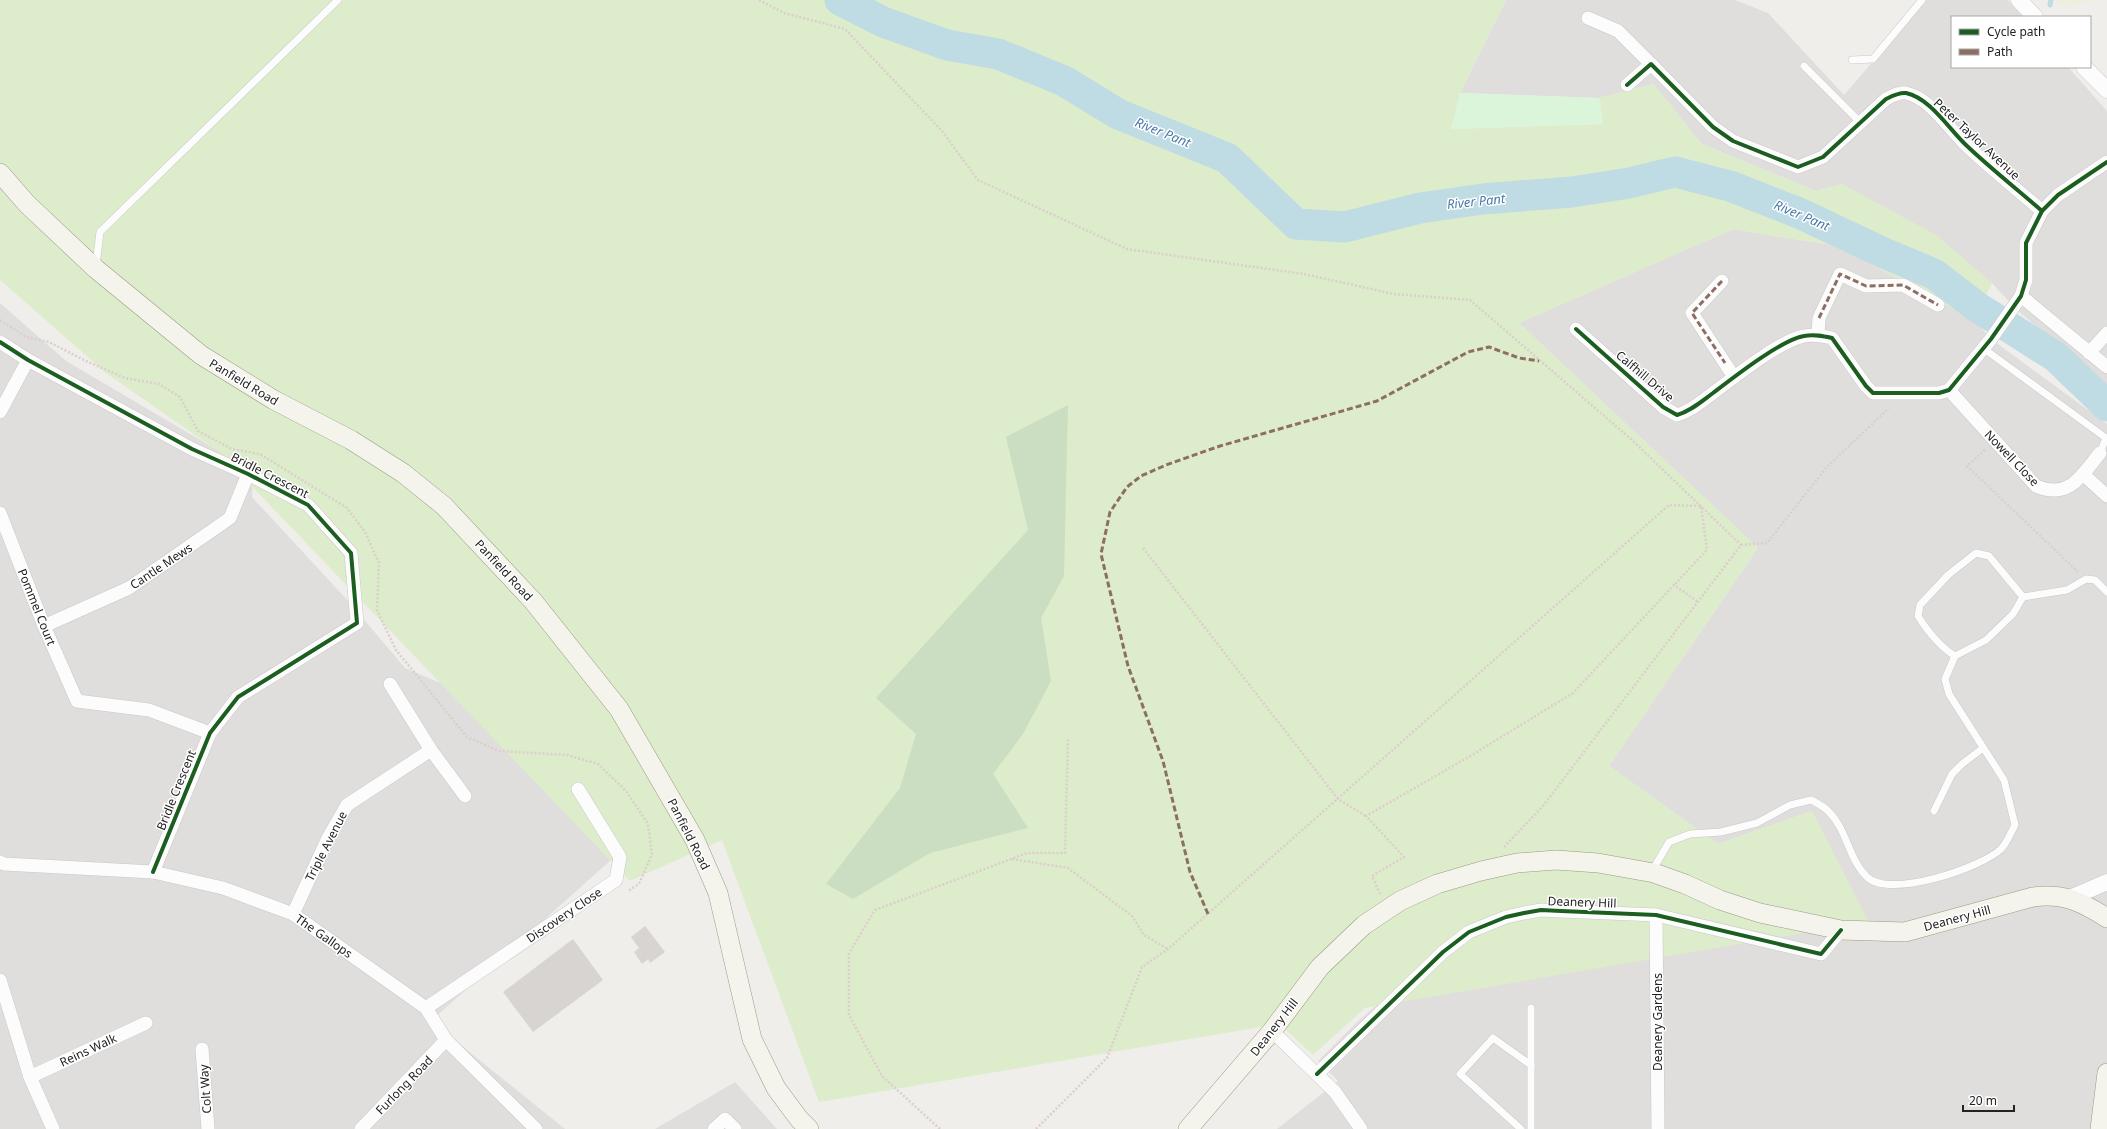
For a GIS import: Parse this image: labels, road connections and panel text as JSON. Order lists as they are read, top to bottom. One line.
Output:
{"streets":{"main road":["Panfield Road","Deanery Hill"],"street":["Peter Taylor Avenue","Calfhill Drive","Nowell Close","Bridle Crescent","Cantle Mews","Pommel Court","Triple Avenue","Discovery Close","The Gallops","Deanery Gardens","Reins Walk","Furlong Road","Colt Way"]},"crossings":[["Bridle Crescent","Cantle Mews"],["Bridle Crescent","Pommel Court"],["Bridle Crescent","The Gallops"],["Cantle Mews","Pommel Court"],["Triple Avenue","The Gallops"],["Deanery Hill","Deanery Gardens"],["Discovery Close","The Gallops"],["The Gallops","Furlong Road"]],"water":["River Pant"],"legend":["Cycle path","Path"],"scale_bar":"20 m"}
